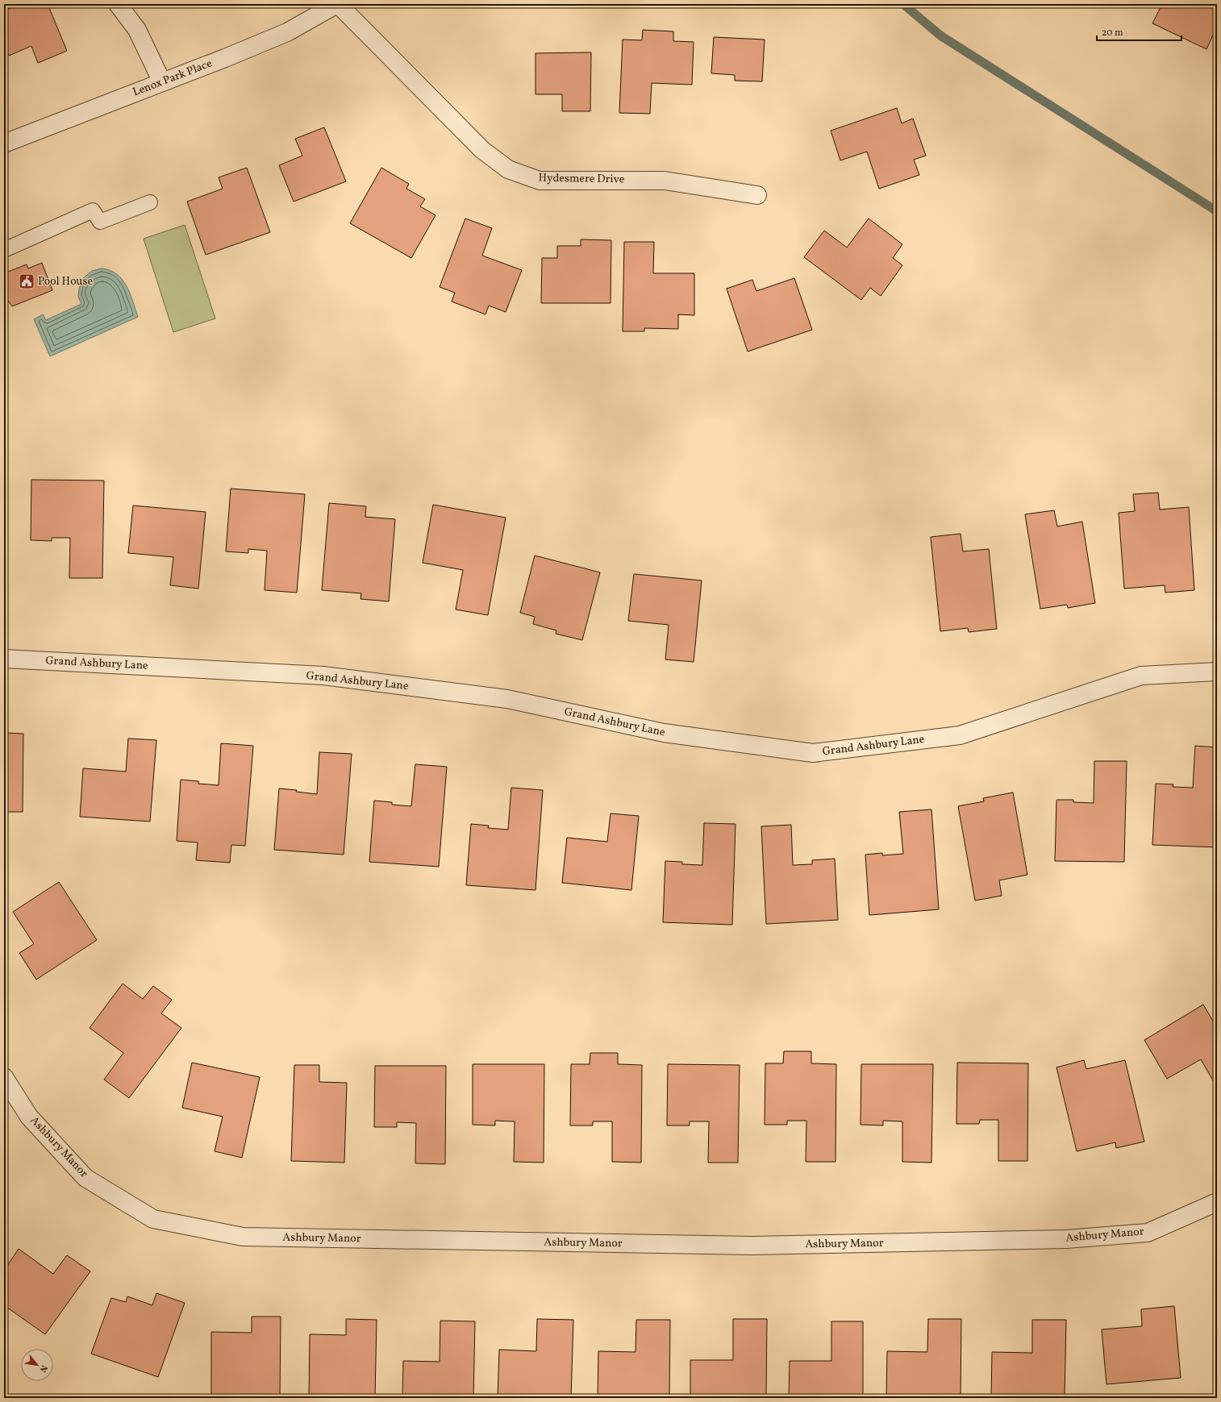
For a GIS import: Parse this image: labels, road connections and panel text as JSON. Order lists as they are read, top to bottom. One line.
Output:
{"streets":{"street":["Lenox Park Place","Hydesmere Drive","Grand Ashbury Lane","Ashbury Manor"]},"crossings":[["Lenox Park Place","Hydesmere Drive"]],"places":{"public building":["Pool House"]},"scale_bar":"20 m","north":"bottom right"}
